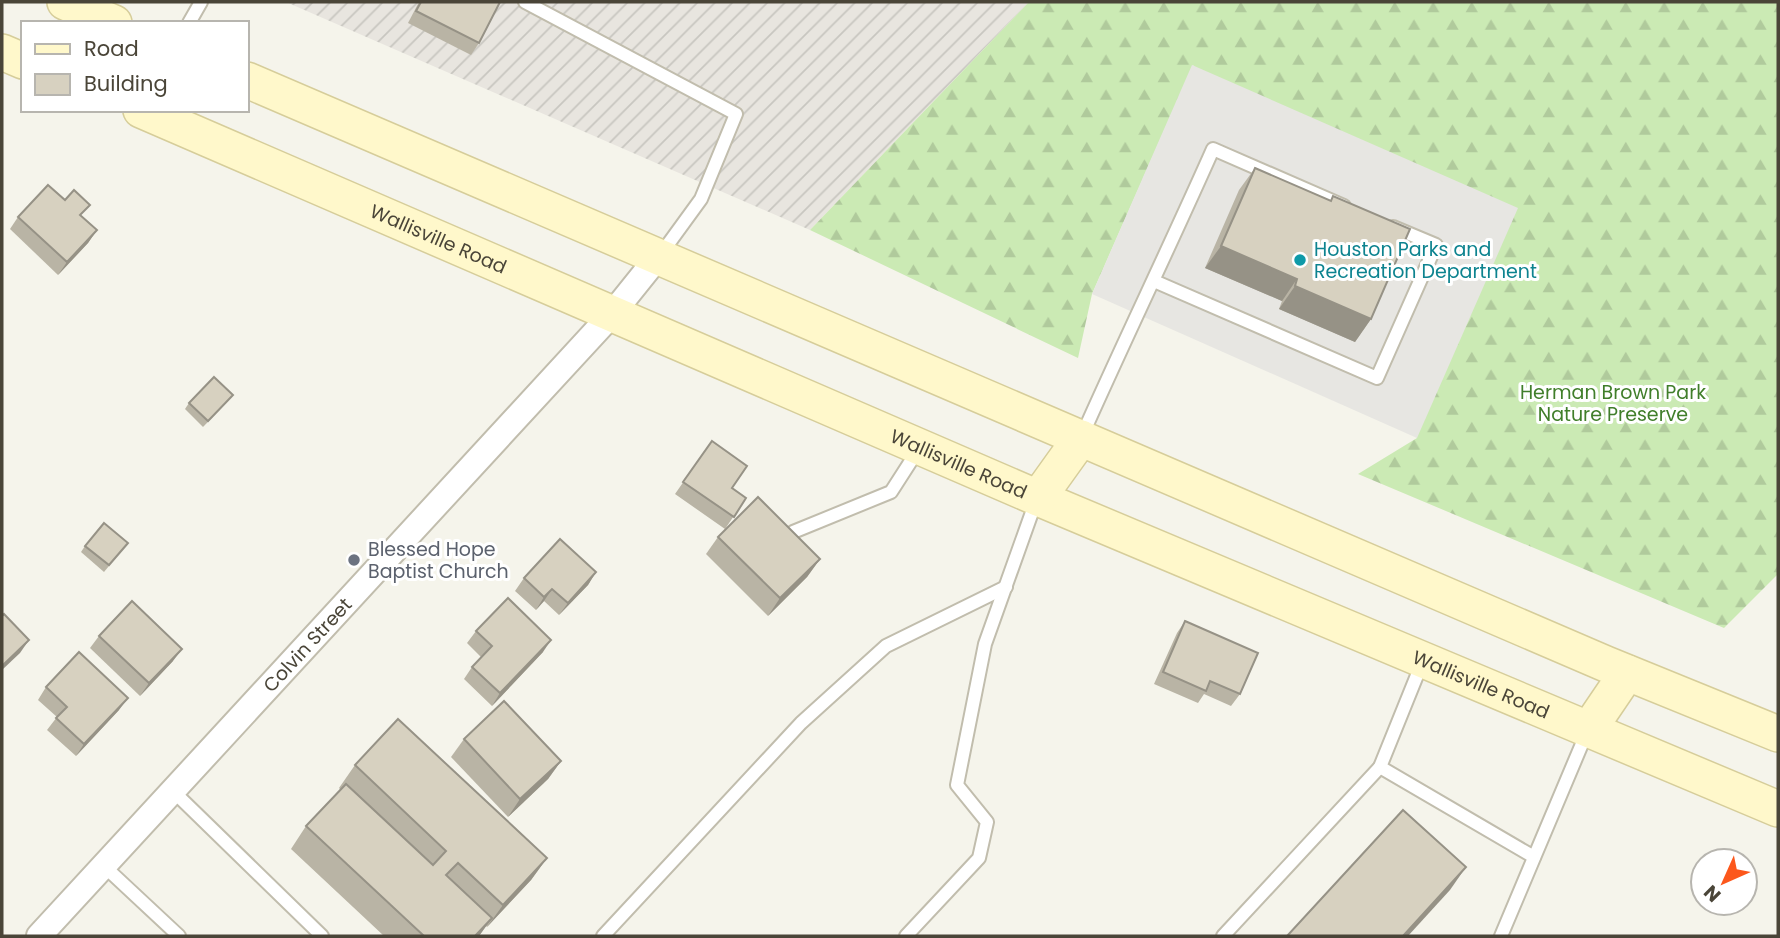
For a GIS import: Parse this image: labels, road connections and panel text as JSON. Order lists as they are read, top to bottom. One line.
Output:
{"streets":{"main road":["Wallisville Road"],"street":["Colvin Street"]},"crossings":[["Wallisville Road","Colvin Street"]],"parks":["Herman Brown Park Nature Preserve"],"places":["Houston Parks and Recreation Department","Blessed Hope Baptist Church"],"legend":["Road","Building"],"north":"bottom left"}
